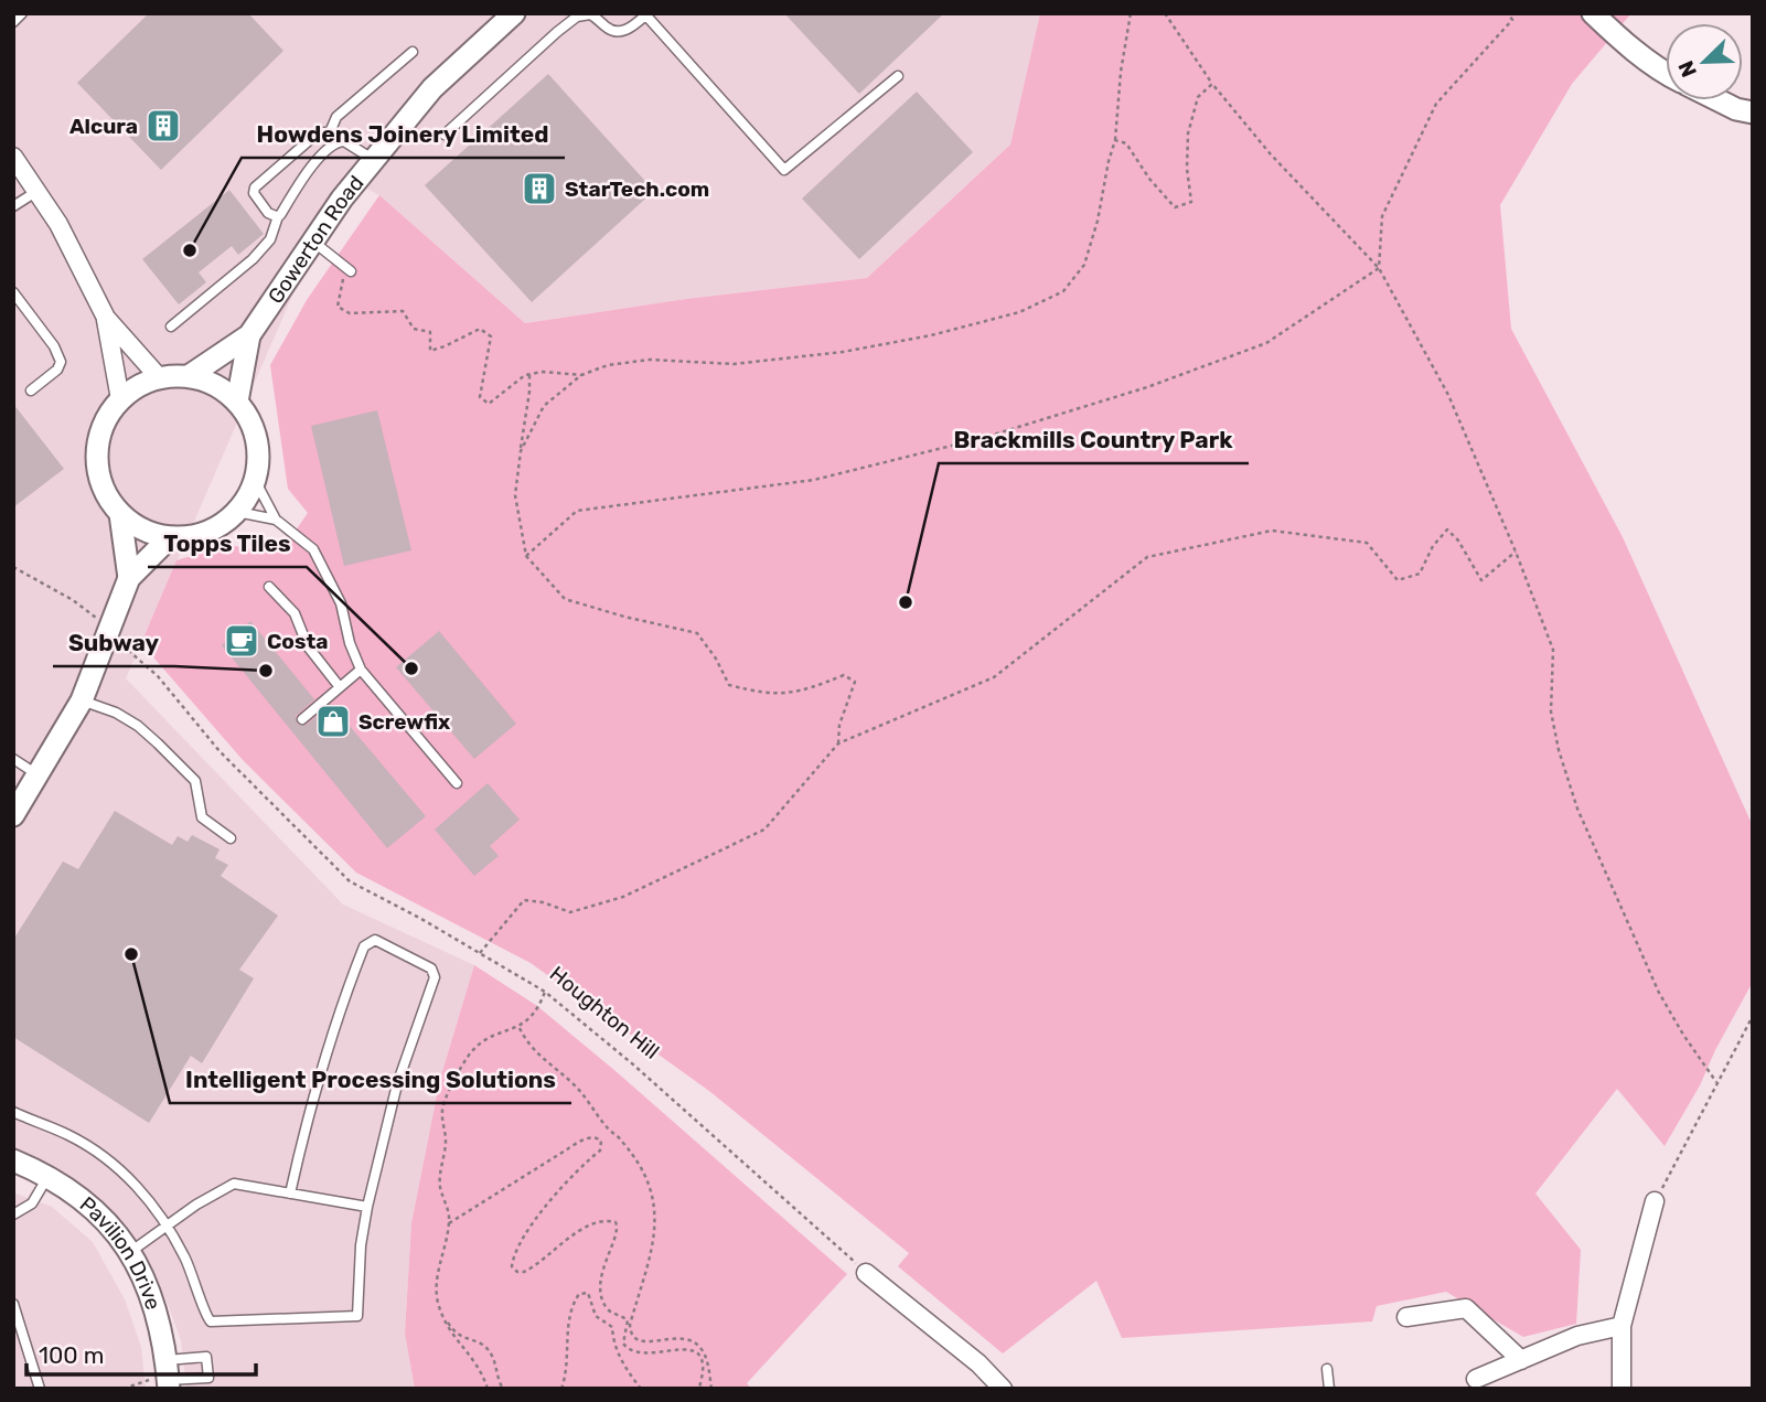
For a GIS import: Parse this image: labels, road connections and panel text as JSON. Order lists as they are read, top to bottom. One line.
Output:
{"streets":{"street":["Gowerton Road","Pavilion Drive"],"path":["Houghton Hill"]},"places":{"building":["Alcura","StarTech.com"],"other":["Howdens Joinery Limited","Brackmills Country Park","Topps Tiles","Subway","Intelligent Processing Solutions"],"cafe":["Costa"],"shop":["Screwfix"]},"scale_bar":"100 m","north":"bottom left"}
